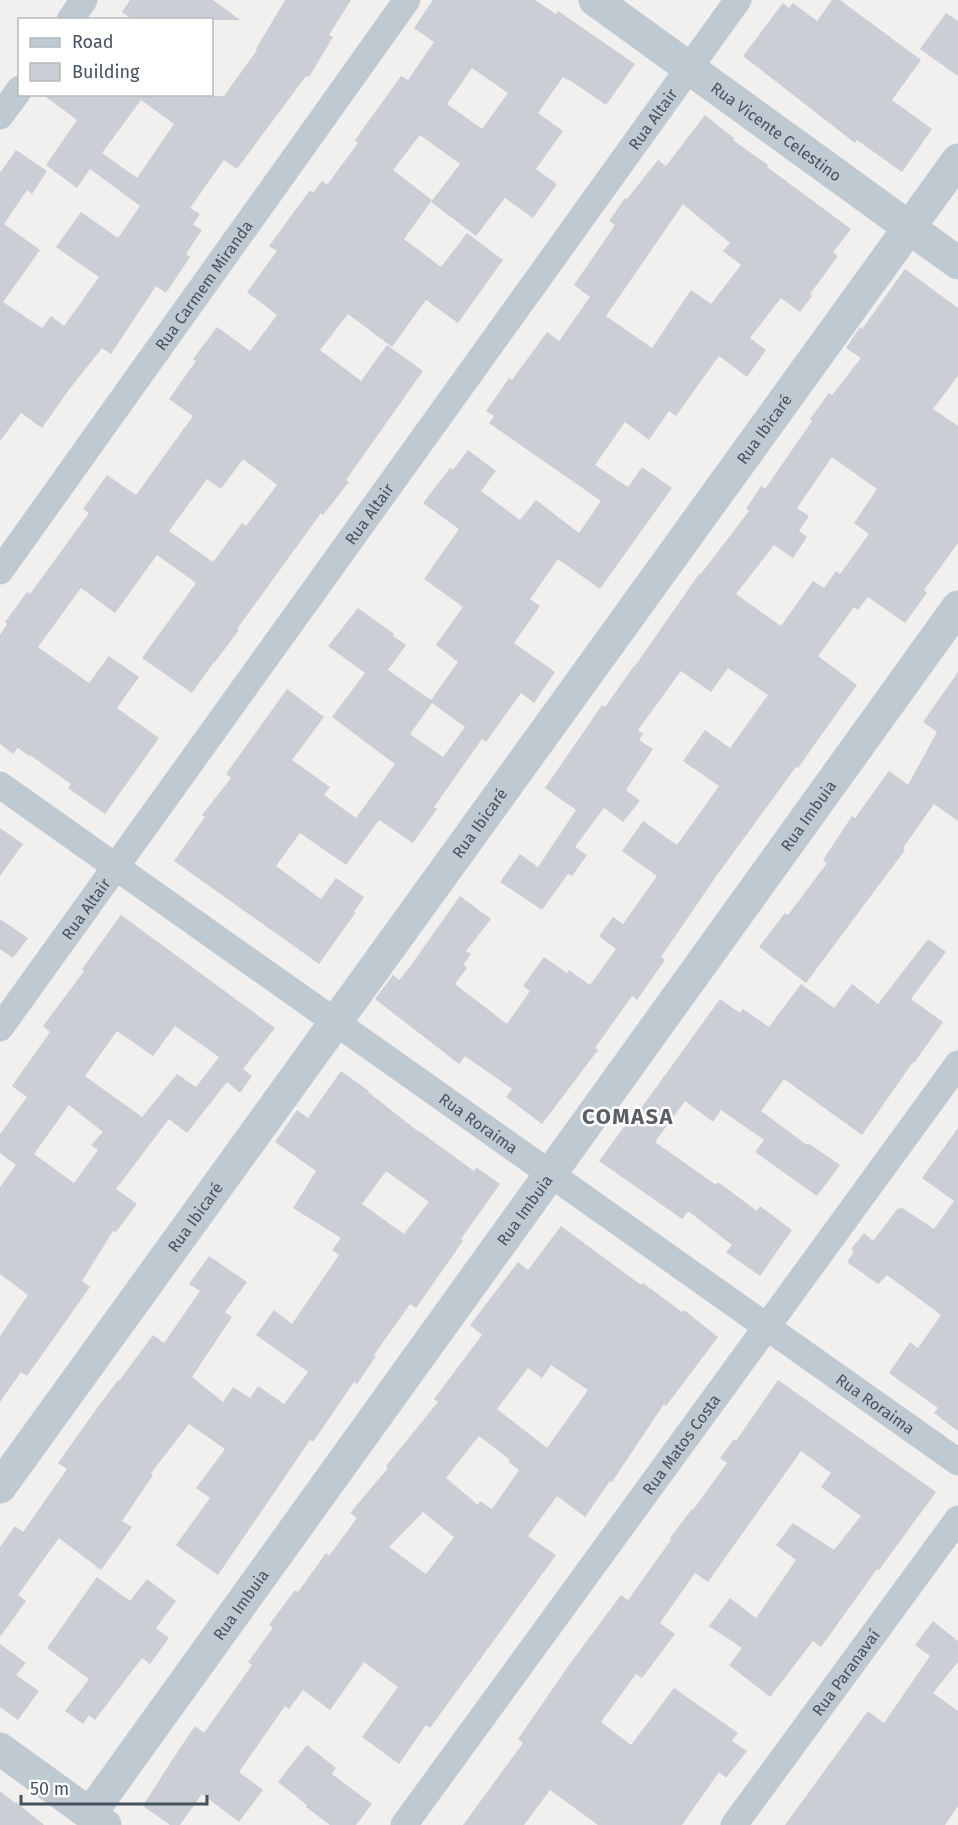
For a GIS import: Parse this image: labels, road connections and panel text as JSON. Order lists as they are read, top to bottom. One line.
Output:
{"streets":{"street":["Rua Altair","Rua Vicente Celestino","Rua Carmem Miranda","Rua Ibicaré","Rua Imbuia","Rua Roraima","Rua Matos Costa","Rua Paranavaí"]},"crossings":[["Rua Altair","Rua Vicente Celestino"],["Rua Altair","Rua Roraima"],["Rua Vicente Celestino","Rua Ibicaré"],["Rua Ibicaré","Rua Roraima"],["Rua Imbuia","Rua Roraima"],["Rua Roraima","Rua Matos Costa"]],"districts":["COMASA"],"legend":["Road","Building"],"scale_bar":"50 m"}
